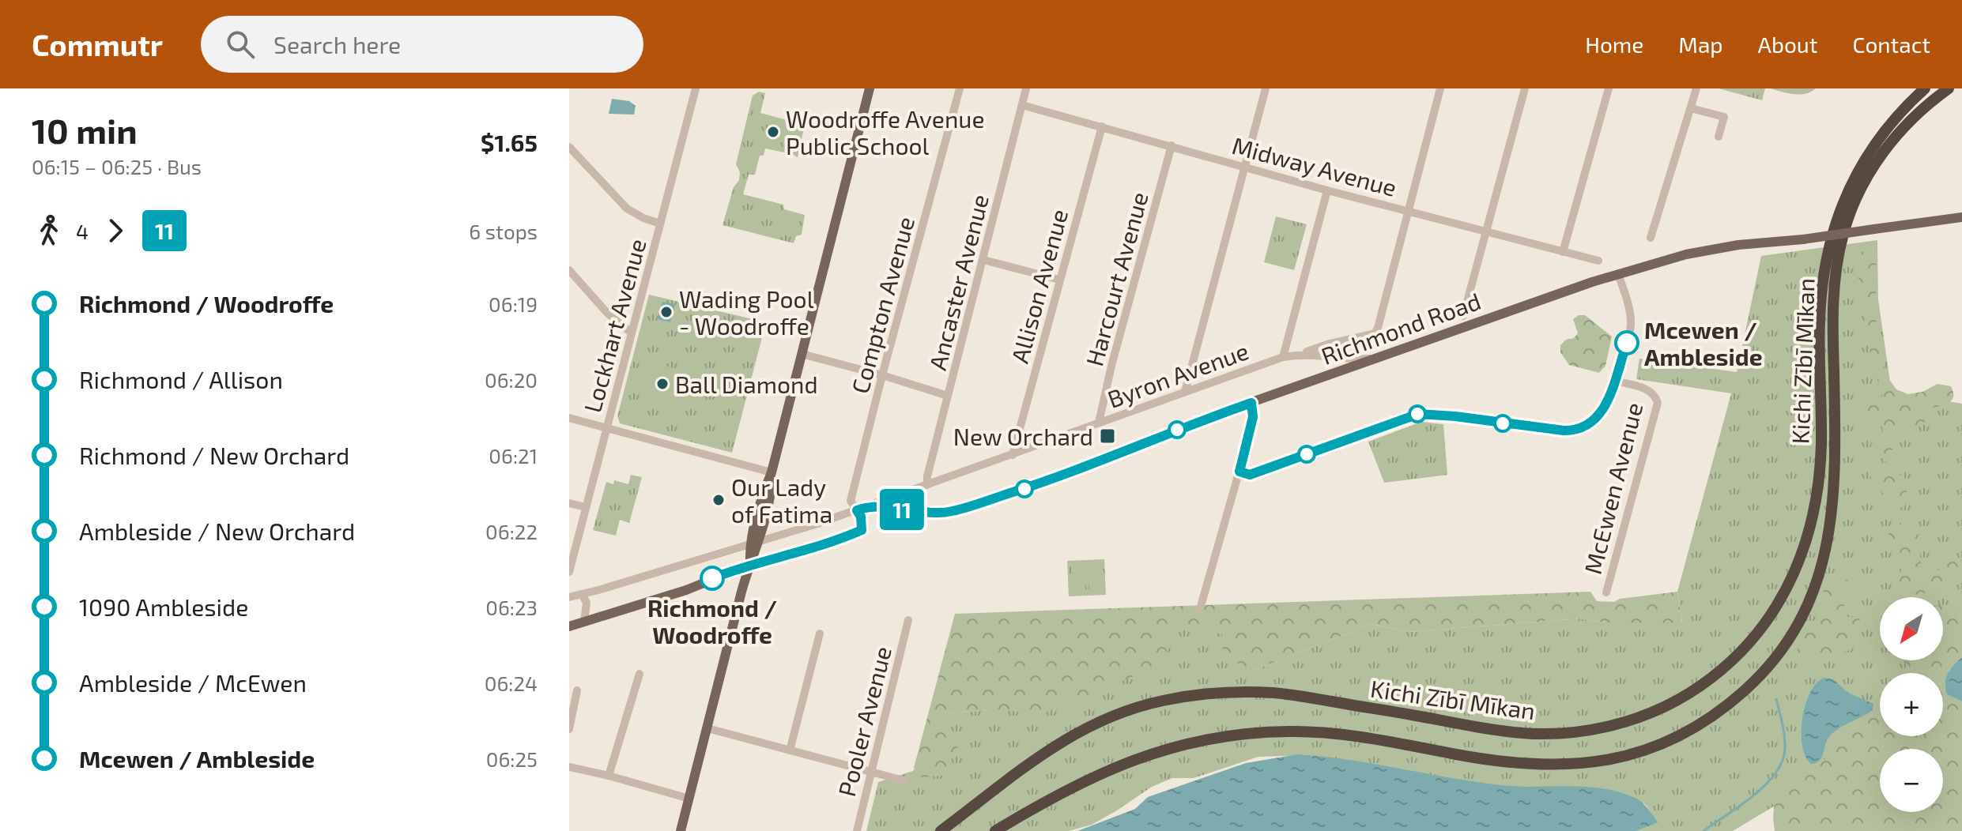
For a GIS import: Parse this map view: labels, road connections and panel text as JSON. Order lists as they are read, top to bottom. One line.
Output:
{"streets":{"highway":["Kichi Zībī Mīkan"],"main road":["Richmond Road"],"street":["Midway Avenue","Harcourt Avenue","Ancaster Avenue","Allison Avenue","Compton Avenue","Lockhart Avenue","Byron Avenue","McEwen Avenue","Pooler Avenue"]},"crossings":[["Midway Avenue","Harcourt Avenue"],["Midway Avenue","Ancaster Avenue"],["Midway Avenue","Allison Avenue"],["Harcourt Avenue","Byron Avenue"],["Ancaster Avenue","Byron Avenue"],["Allison Avenue","Byron Avenue"],["Compton Avenue","Richmond Road"],["Compton Avenue","Byron Avenue"],["Richmond Road","Byron Avenue"],["Richmond Road","McEwen Avenue"]],"places":{"other":["Woodroffe Avenue Public School","Wading Pool - Woodroffe","Mcewen / Ambleside","Ball Diamond","Our Lady of Fatima","Richmond / Woodroffe"],"transit":["New Orchard"]},"lines":["bus line 11"],"north":"bottom left","page":{"header":"Commutr","search":"Search here","nav":["Home","Map","About","Contact"],"heading":["10 min","06:15 – 06:25 · Bus","$1.65"],"on_map":"11","legs":["4","11","6 stops"],"list":[{"name":"Richmond / Woodroffe","value":"06:19"},{"name":"Richmond / Allison","value":"06:20"},{"name":"Richmond / New Orchard","value":"06:21"},{"name":"Ambleside / New Orchard","value":"06:22"},{"name":"1090 Ambleside","value":"06:23"},{"name":"Ambleside / McEwen","value":"06:24"},{"name":"Mcewen / Ambleside","value":"06:25"}],"map_buttons":["+","−"]}}
